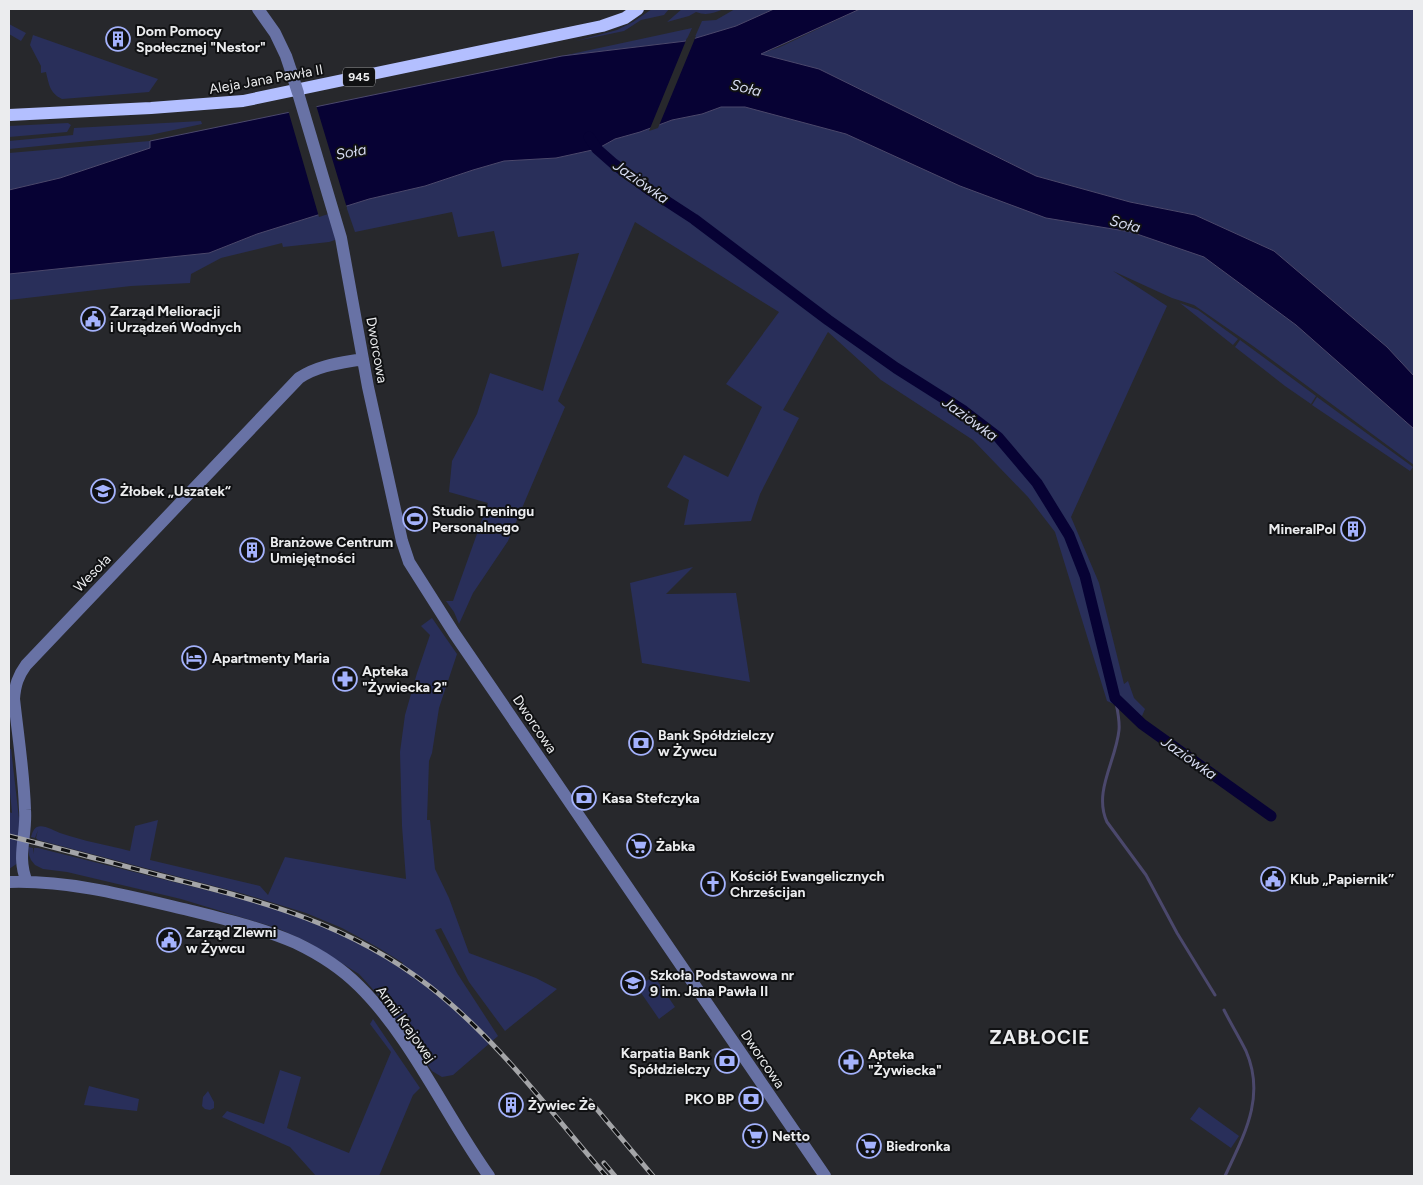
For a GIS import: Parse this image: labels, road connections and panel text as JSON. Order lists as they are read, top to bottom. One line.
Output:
{"streets":{"main road":["945","Aleja Jana Pawła II"],"street":["Dworcowa","Wesoła","Armii Krajowej"]},"crossings":[["Dworcowa","Wesoła"],["Wesoła","Armii Krajowej"]],"districts":["ZABŁOCIE"],"water":["Soła","Jaziówka"],"places":{"building":["Dom Pomocy Społecznej \"Nestor\"","MineralPol","Branżowe Centrum Umiejętności","Żywiec Że"],"public building":["Zarząd Melioracji i Urządzeń Wodnych","Klub „Papiernik”","Zarząd Zlewni w Żywcu"],"school or university":["Żłobek „Uszatek“","Szkoła Podstawowa nr 9 im. Jana Pawła II"],"sports":["Studio Treningu Personalnego"],"hotel":["Apartmenty Maria"],"pharmacy":["Apteka \"Żywiecka 2\"","Apteka \"Żywiecka\""],"bank":["Bank Spółdzielczy w Żywcu","Kasa Stefczyka","Karpatia Bank Spółdzielczy","PKO BP"],"supermarket":["Żabka","Netto","Biedronka"],"church":["Kościół Ewangelicznych Chrześcijan"]}}
